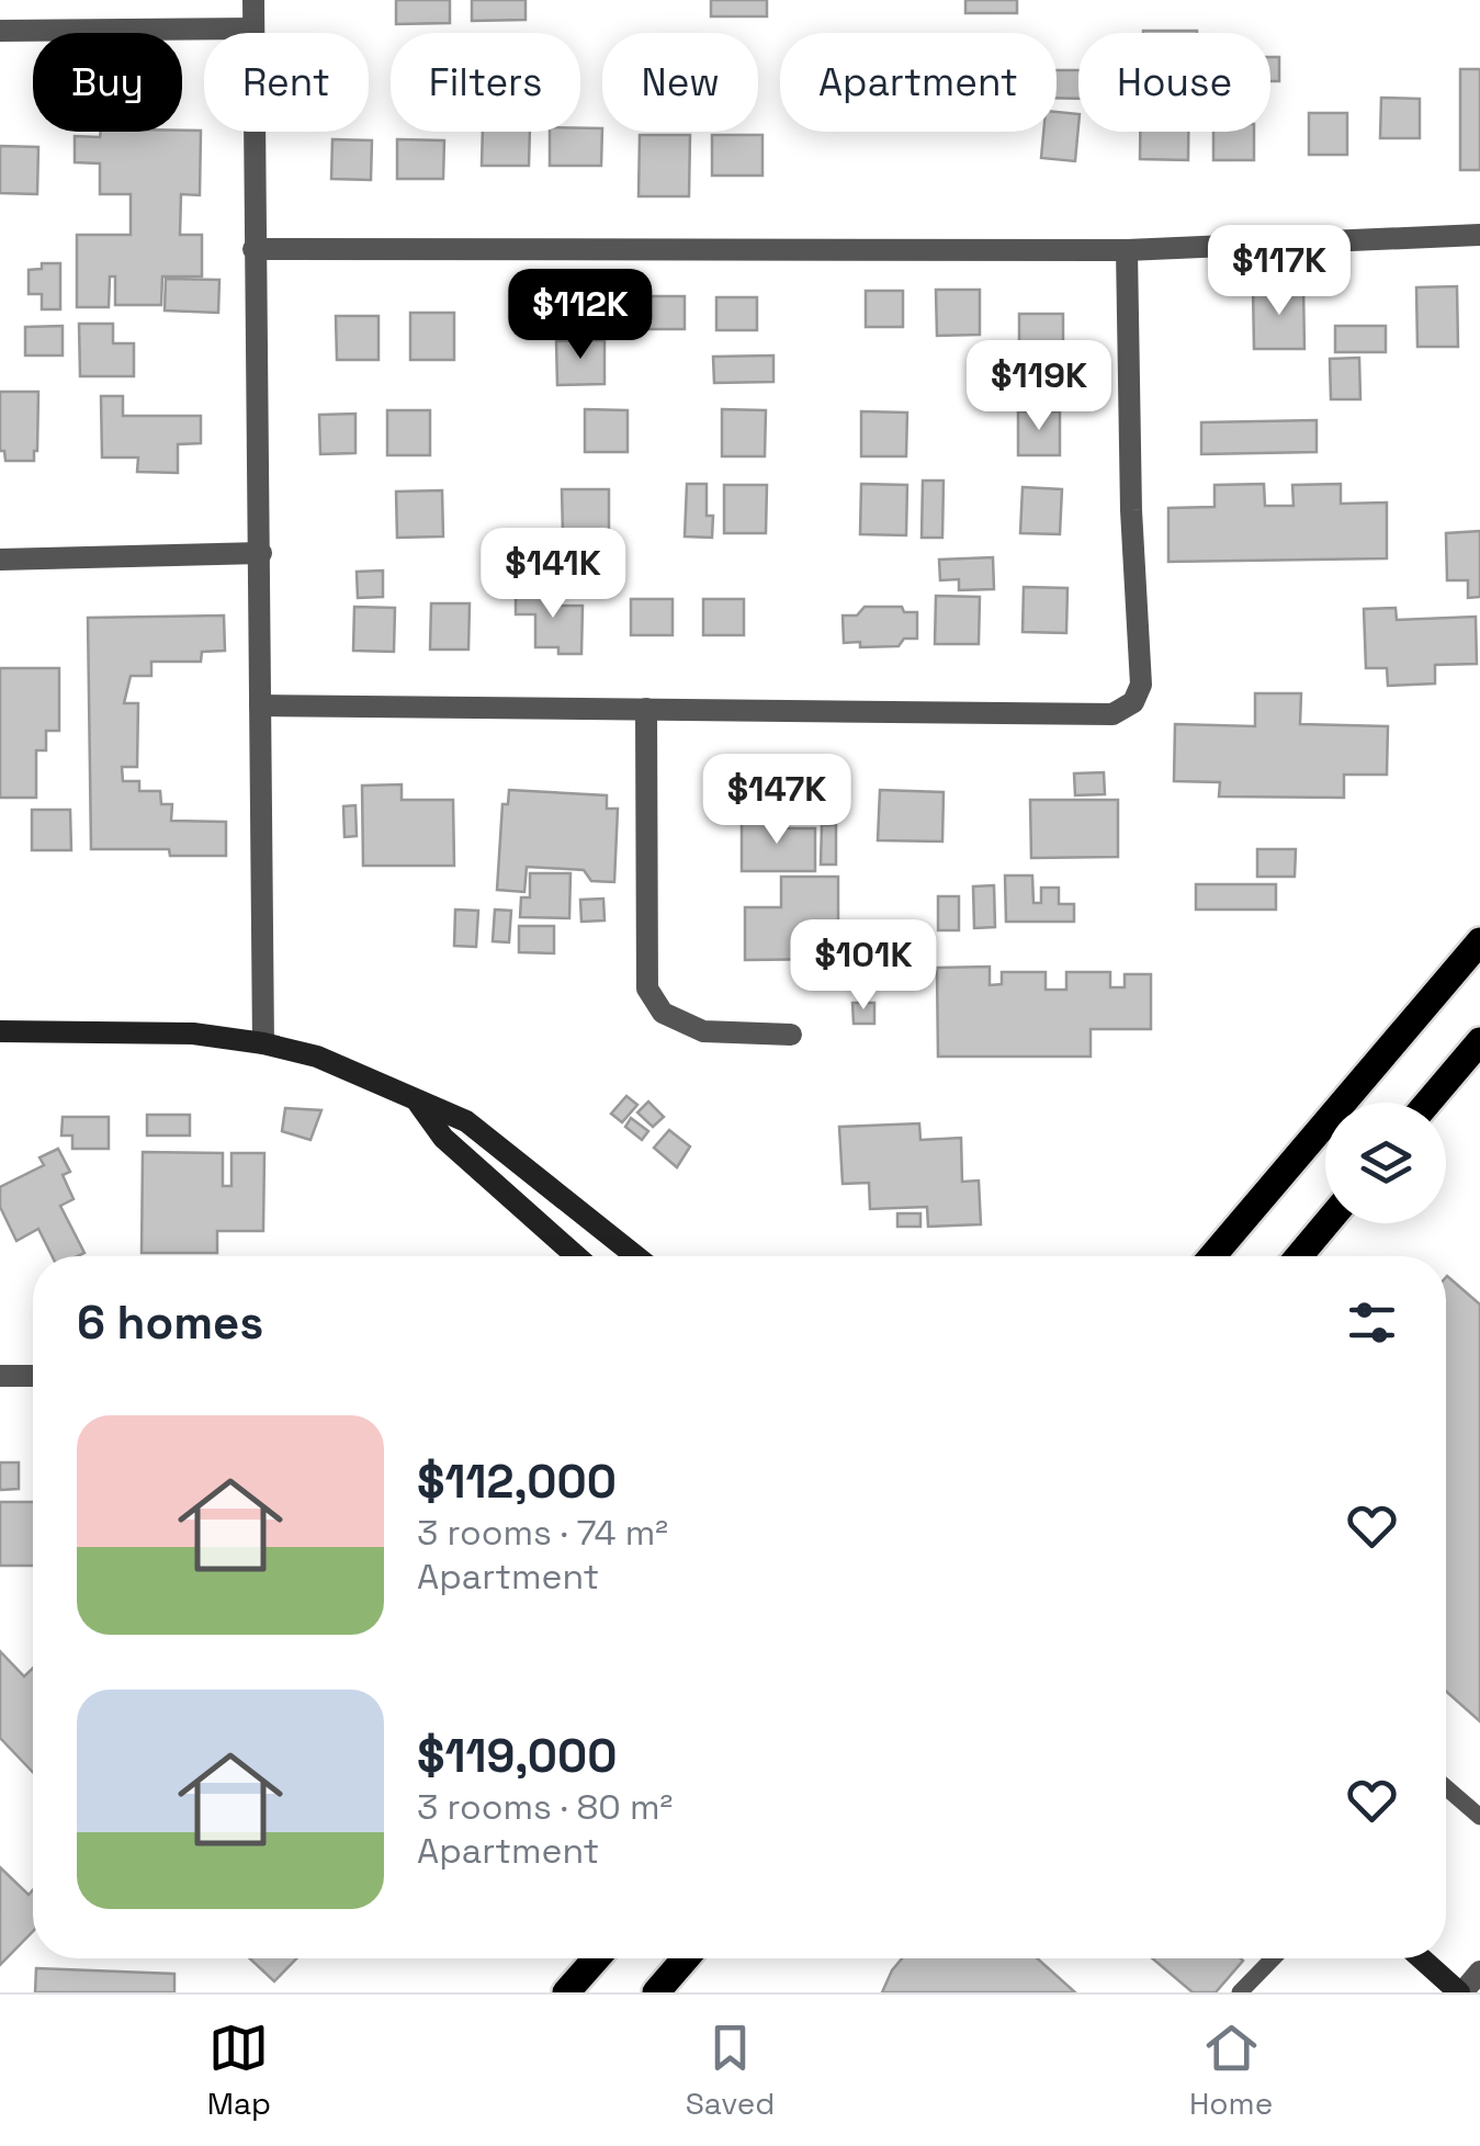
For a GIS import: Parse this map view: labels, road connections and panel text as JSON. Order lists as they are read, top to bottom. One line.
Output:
{"page":{"chip":["Buy","Rent","Filters","New","Apartment","House"],"price":["$117K","$112K","$119K","$141K","$147K","$101K"],"heading":"6 homes","list":[{"name":"$112,000","note":"3 rooms · 74 m² · Apartment"},{"name":"$119,000","note":"3 rooms · 80 m² · Apartment"}],"tabs":["Map","Saved","Home"]}}
